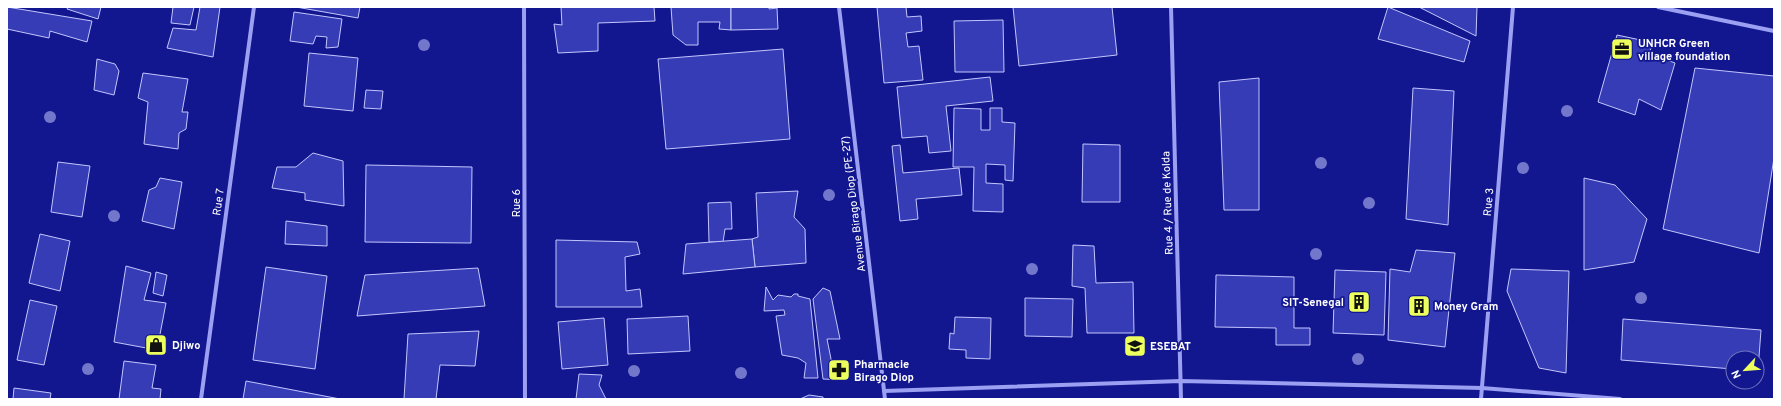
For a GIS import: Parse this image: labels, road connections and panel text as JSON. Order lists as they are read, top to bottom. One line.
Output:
{"streets":{"street":["Rue 7","Rue 3","Rue 6","Rue 4 / Rue de Kolda","Avenue Birago Diop (PE-27)"]},"places":{"office":["UNHCR Green village foundation"],"building":["SIT-Senegal","Money Gram"],"shop":["Djiwo"],"school or university":["ESEBAT"],"pharmacy":["Pharmacie Birago Diop"]},"north":"bottom left"}
